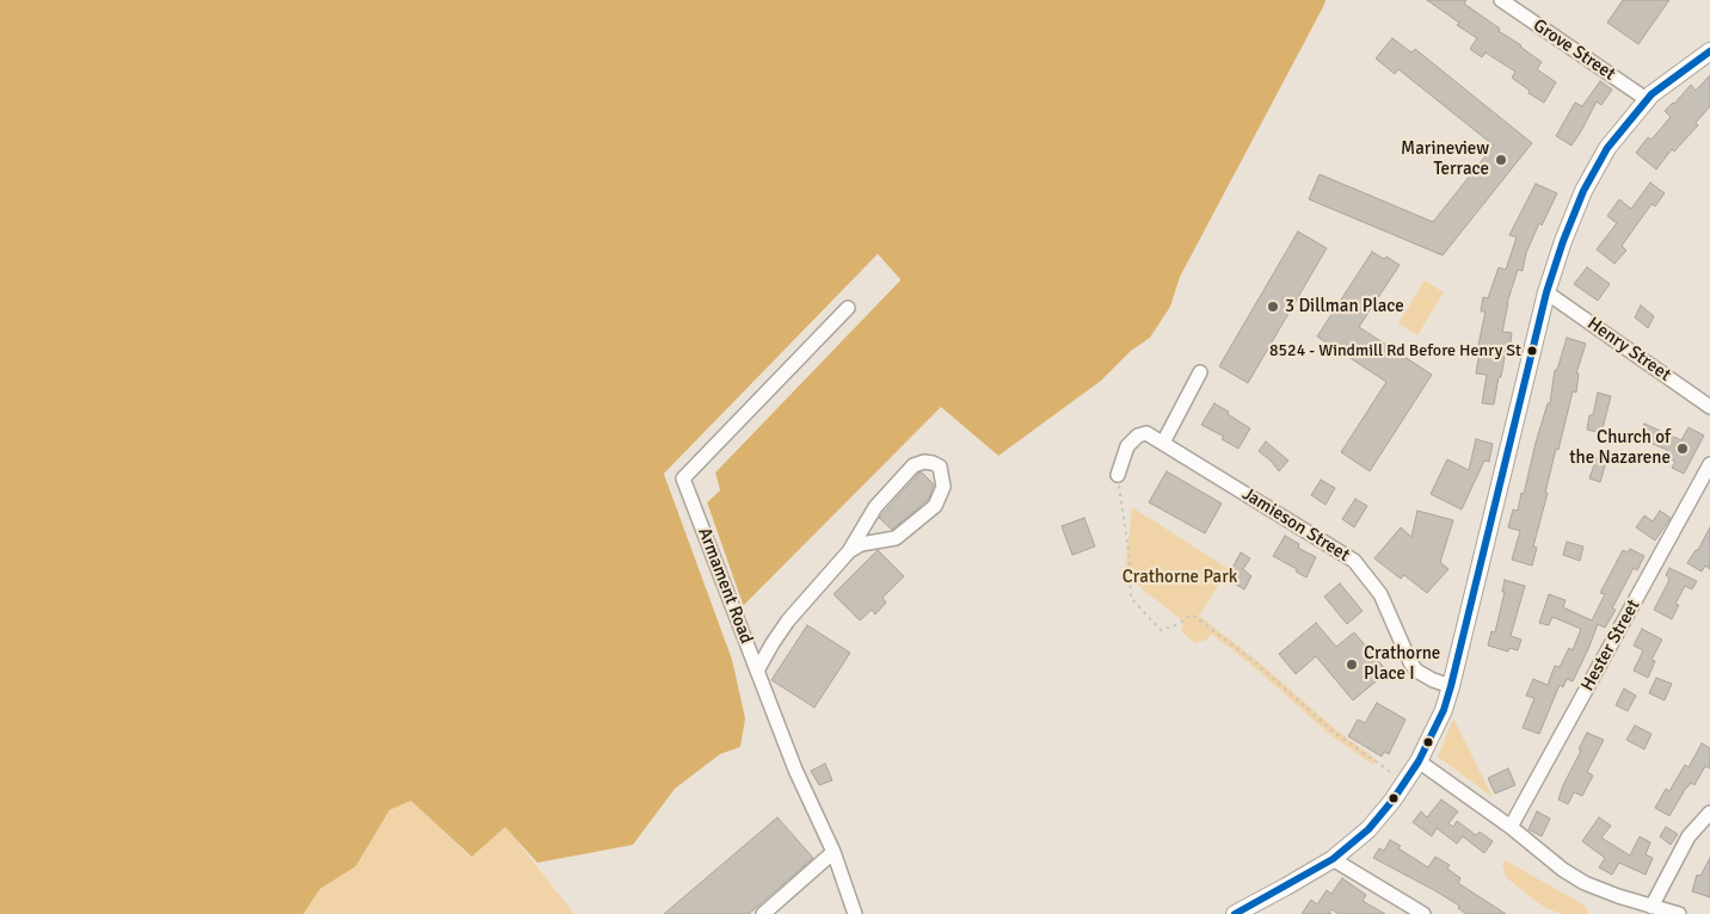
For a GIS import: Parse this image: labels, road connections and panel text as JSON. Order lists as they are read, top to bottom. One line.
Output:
{"streets":{"street":["Grove Street","Henry Street","Jamieson Street","Armament Road","Hester Street"]},"parks":["Crathorne Park"],"places":["Marineview Terrace","3 Dillman Place","8524 - Windmill Rd Before Henry St","Church of the Nazarene","Crathorne Place I"]}
